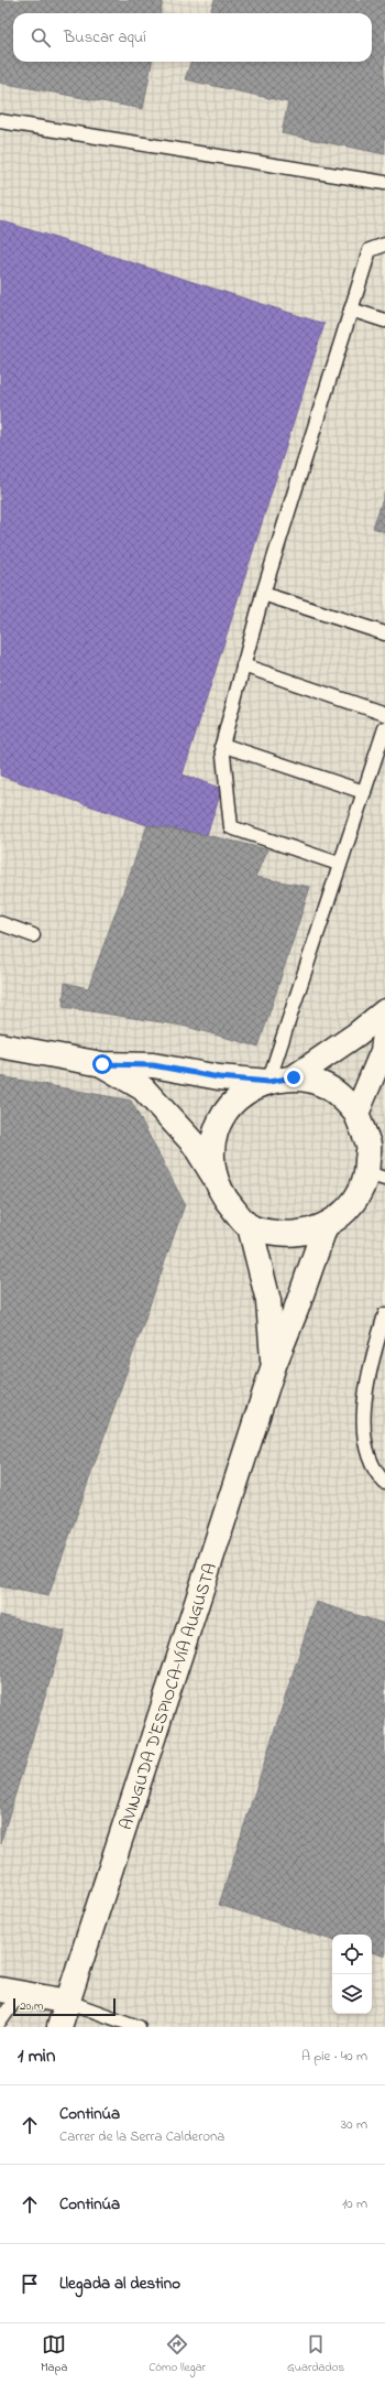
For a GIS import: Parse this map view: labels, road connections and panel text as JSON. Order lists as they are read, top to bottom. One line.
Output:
{"streets":{"street":["AVINGUDA D'ESPIOCA-VÍA AUGUSTA"]},"scale_bar":"20 m","page":{"search":"Buscar aquí","scale":"20 m","heading":["1 min","A pie · 40 m"],"list":[["Continúa","Carrer de la Serra Calderona","30 m"],["Continúa","10 m"],"Llegada al destino"],"nav":["Mapa","Cómo llegar","Guardados"]}}
